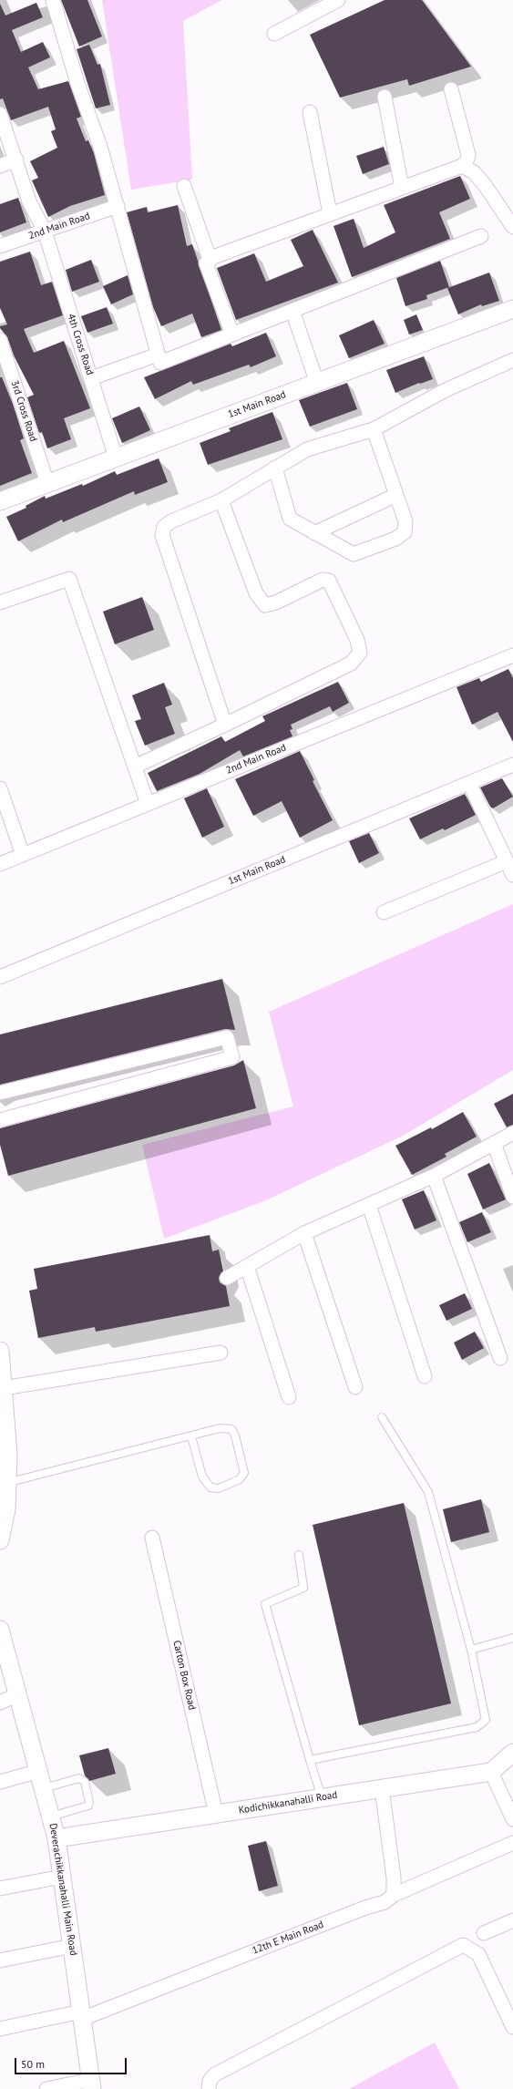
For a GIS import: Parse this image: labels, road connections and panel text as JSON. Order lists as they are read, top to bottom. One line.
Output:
{"streets":{"street":["2nd Main Road","4th Cross Road","1st Main Road","3rd Cross Road","Carton Box Road","Kodichikkanahalli Road","Deverachikkanahalli Main Road","12th E Main Road"]},"crossings":[["2nd Main Road","4th Cross Road"],["4th Cross Road","1st Main Road"],["1st Main Road","3rd Cross Road"],["Carton Box Road","Kodichikkanahalli Road"],["Kodichikkanahalli Road","Deverachikkanahalli Main Road"],["Deverachikkanahalli Main Road","12th E Main Road"]],"scale_bar":"50 m"}
